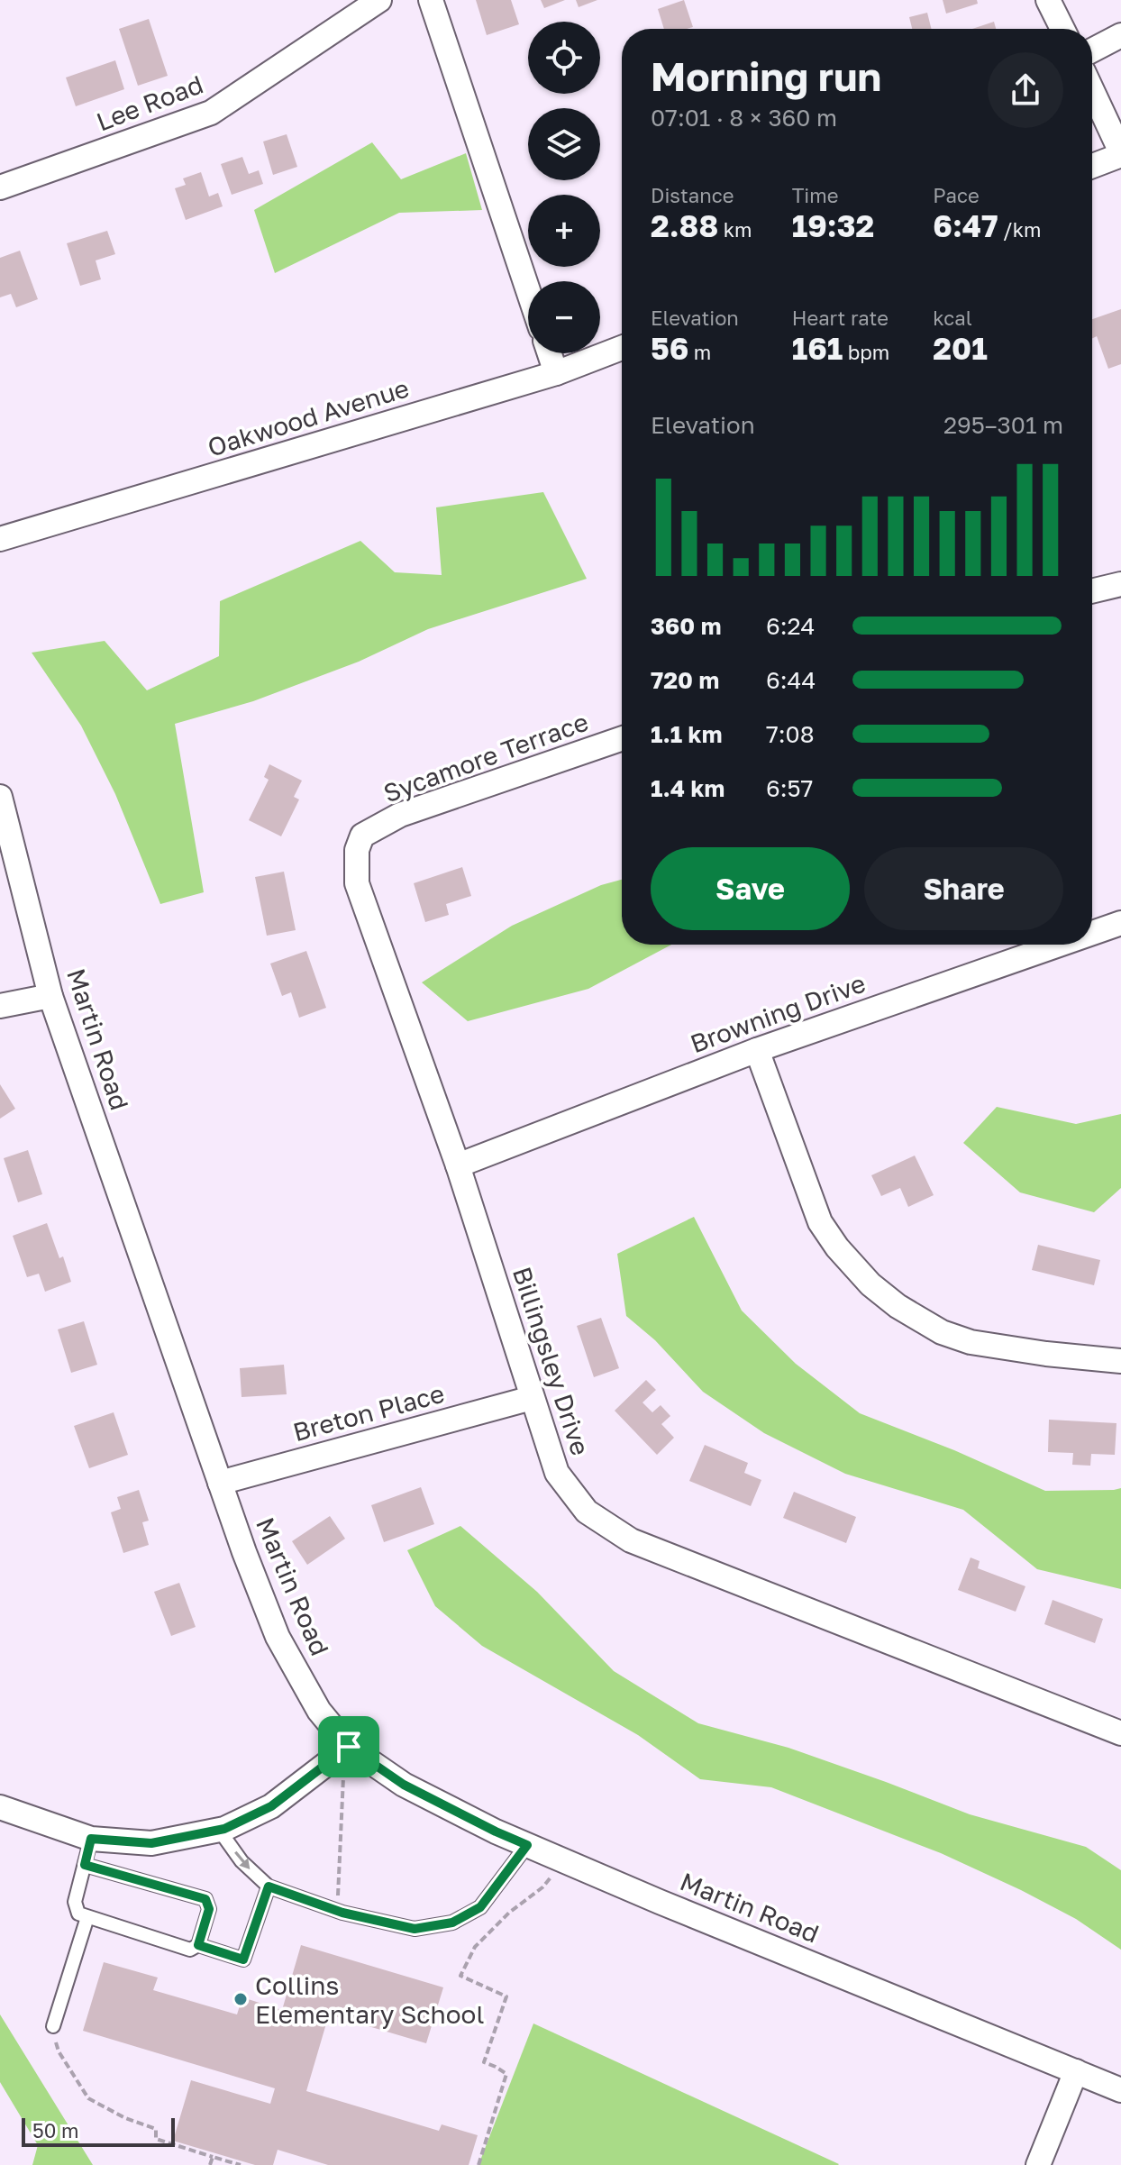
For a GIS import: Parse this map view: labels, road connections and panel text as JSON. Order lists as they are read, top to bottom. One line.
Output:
{"streets":{"street":["Lee Road","Oakwood Avenue","Sycamore Terrace","Browning Drive","Martin Road","Billingsley Drive","Breton Place"]},"crossings":[["Sycamore Terrace","Billingsley Drive"],["Browning Drive","Billingsley Drive"],["Martin Road","Breton Place"],["Billingsley Drive","Breton Place"]],"places":["Collins Elementary School"],"scale_bar":"50 m","page":{"map_buttons":["+","−"],"heading":["Morning run","07:01 · 8 × 360 m"],"stats":[["Distance","2.88 km"],["Time","19:32"],["Pace","6:47 /km"],["Elevation","56 m"],["Heart rate","161 bpm"],["kcal","201"]],"chart":["Elevation","295–301 m"],"list":[{"name":"360 m","note":"6:24"},{"name":"720 m","note":"6:44"},{"name":"1.1 km","note":"7:08"},{"name":"1.4 km","note":"6:57"}],"buttons":["Save","Share"],"scale":"50 m"}}
